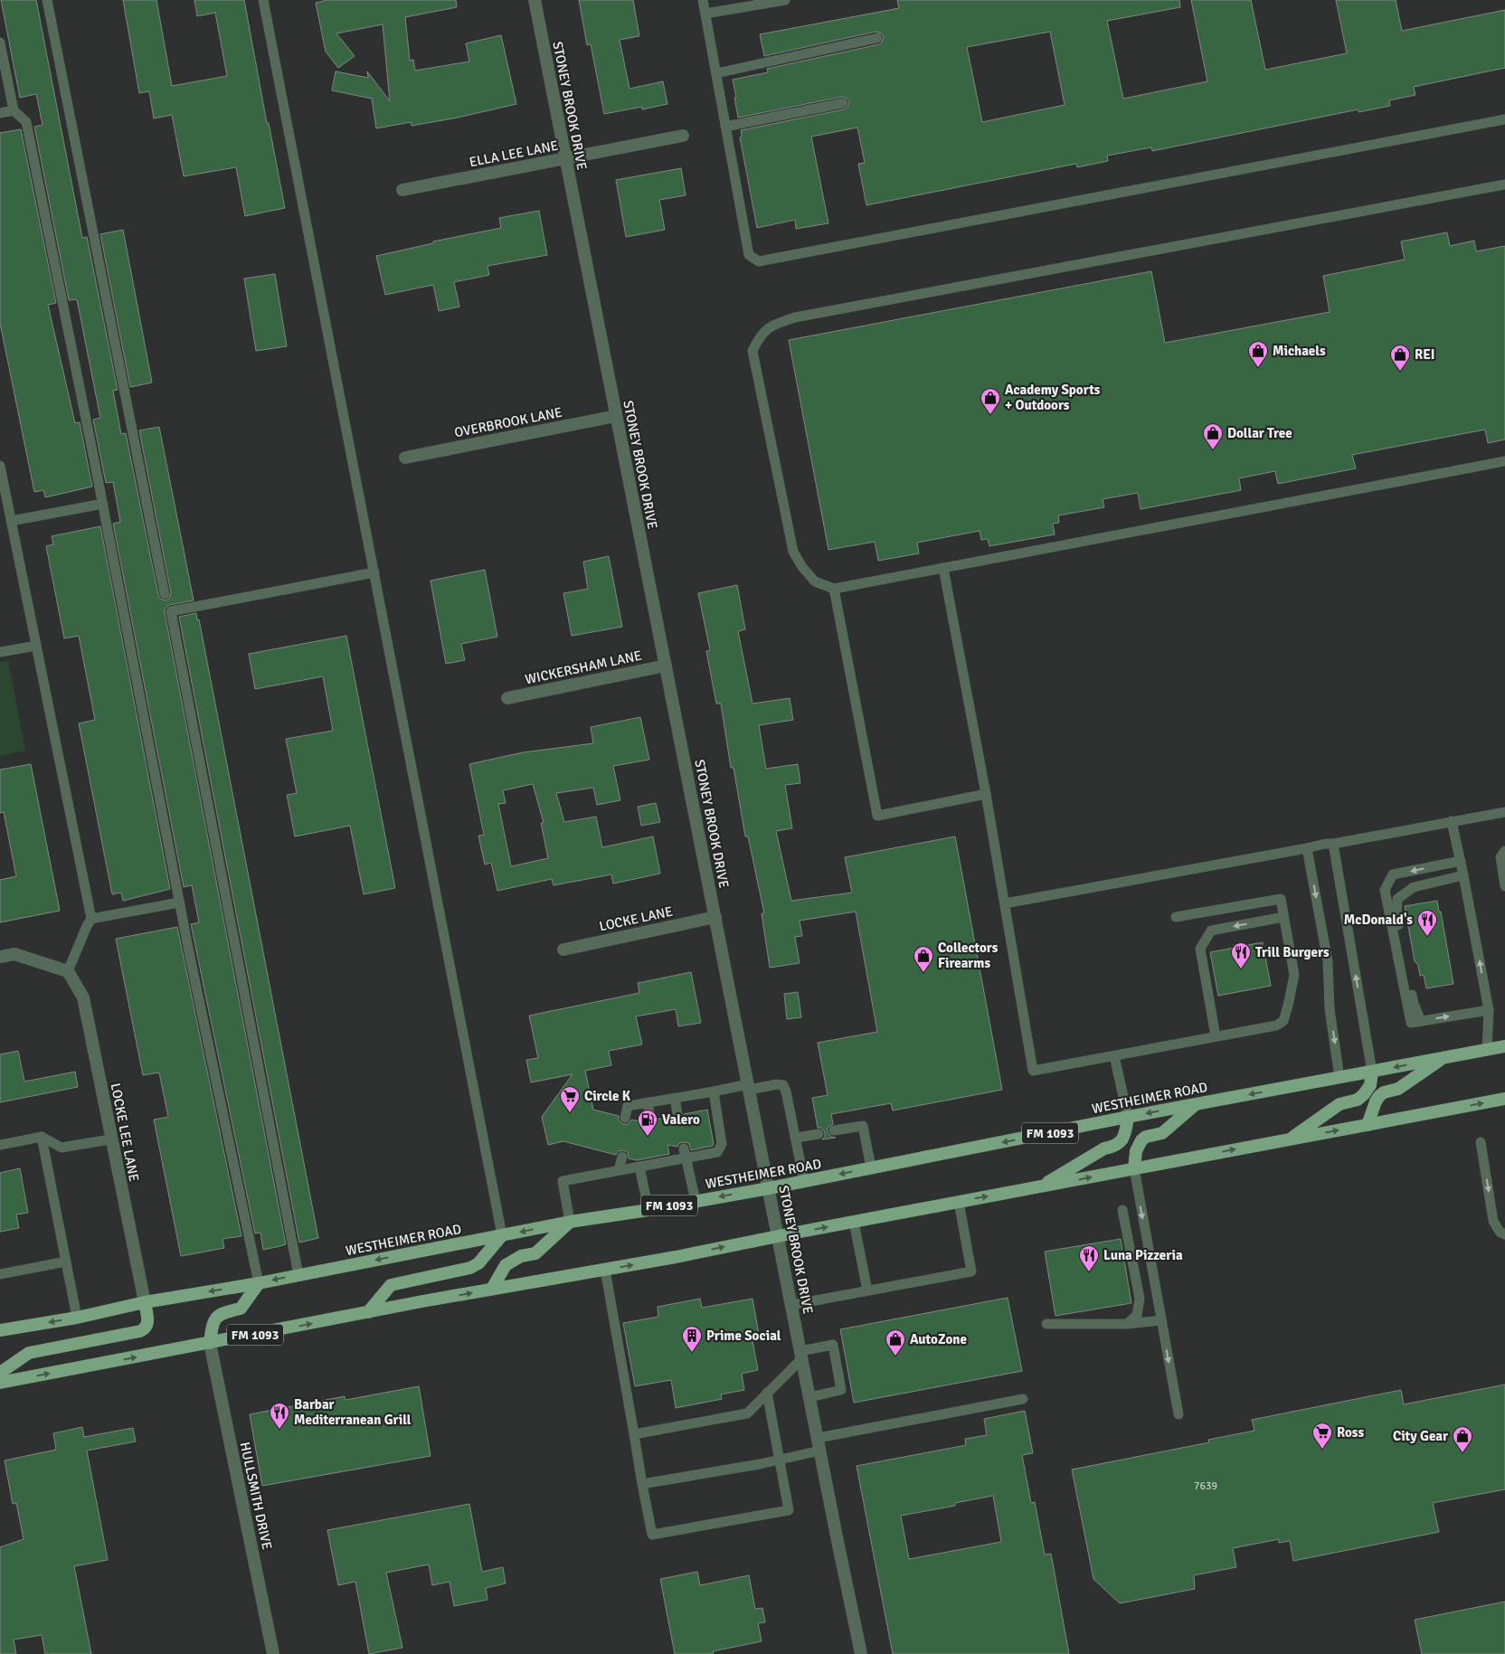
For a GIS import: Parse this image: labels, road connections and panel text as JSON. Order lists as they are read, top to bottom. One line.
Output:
{"streets":{"main road":["WESTHEIMER ROAD","FM 1093"],"street":["STONEY BROOK DRIVE","ELLA LEE LANE","OVERBROOK LANE","WICKERSHAM LANE","LOCKE LANE","LOCKE LEE LANE","HULLSMITH DRIVE"]},"crossings":[["STONEY BROOK DRIVE","ELLA LEE LANE"],["STONEY BROOK DRIVE","OVERBROOK LANE"],["STONEY BROOK DRIVE","WICKERSHAM LANE"],["STONEY BROOK DRIVE","LOCKE LANE"],["STONEY BROOK DRIVE","WESTHEIMER ROAD"],["STONEY BROOK DRIVE","FM 1093"],["WESTHEIMER ROAD","LOCKE LEE LANE"],["FM 1093","HULLSMITH DRIVE"]],"places":{"shop":["Michaels","REI","Academy Sports + Outdoors","Dollar Tree","Collectors Firearms","AutoZone","City Gear"],"restaurant":["McDonald's","Trill Burgers","Luna Pizzeria","Barbar Mediterranean Grill"],"supermarket":["Circle K","Ross"],"fuel station":["Valero"],"building":["Prime Social"]},"house_numbers":["7639"]}
